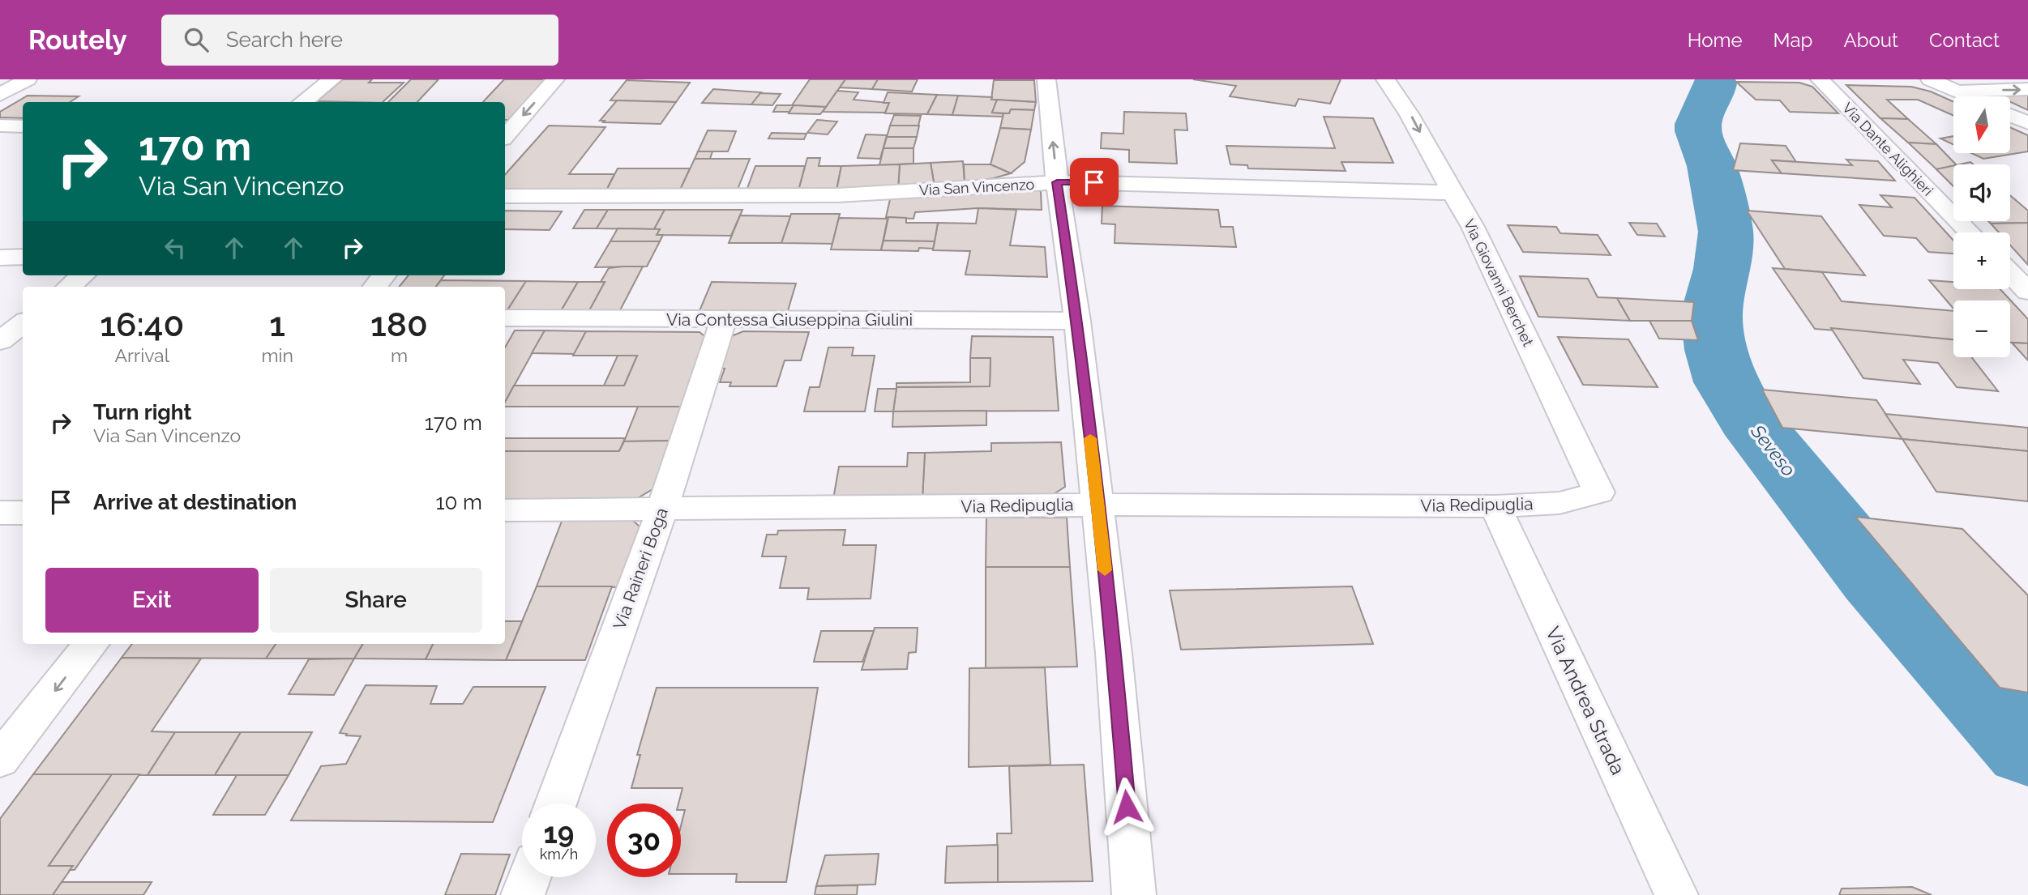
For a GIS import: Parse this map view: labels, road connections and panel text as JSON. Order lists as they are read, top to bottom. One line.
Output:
{"streets":{"street":["Via Dante Alighieri","Via San Vincenzo","Via Giovanni Berchet","Via Contessa Giuseppina Giulini","Via Redipuglia","Via Raineri Boga","Via Andrea Strada"]},"crossings":[["Via San Vincenzo","Via Giovanni Berchet"],["Via Giovanni Berchet","Via Redipuglia"],["Via Contessa Giuseppina Giulini","Via Raineri Boga"],["Via Redipuglia","Via Raineri Boga"],["Via Redipuglia","Via Andrea Strada"]],"water":["Seveso"],"north":"bottom","page":{"header":"Routely","search":"Search here","nav":["Home","Map","About","Contact"],"map_buttons":["+","−"],"turn":["170 m","Via San Vincenzo"],"eta":["16:40","Arrival","1","min","180","m"],"list":[{"name":"Turn right","note":"Via San Vincenzo","value":"170 m"},{"name":"Arrive at destination","value":"10 m"}],"buttons":["Exit","Share"],"speed":"19 km/h","limit":"30"}}
